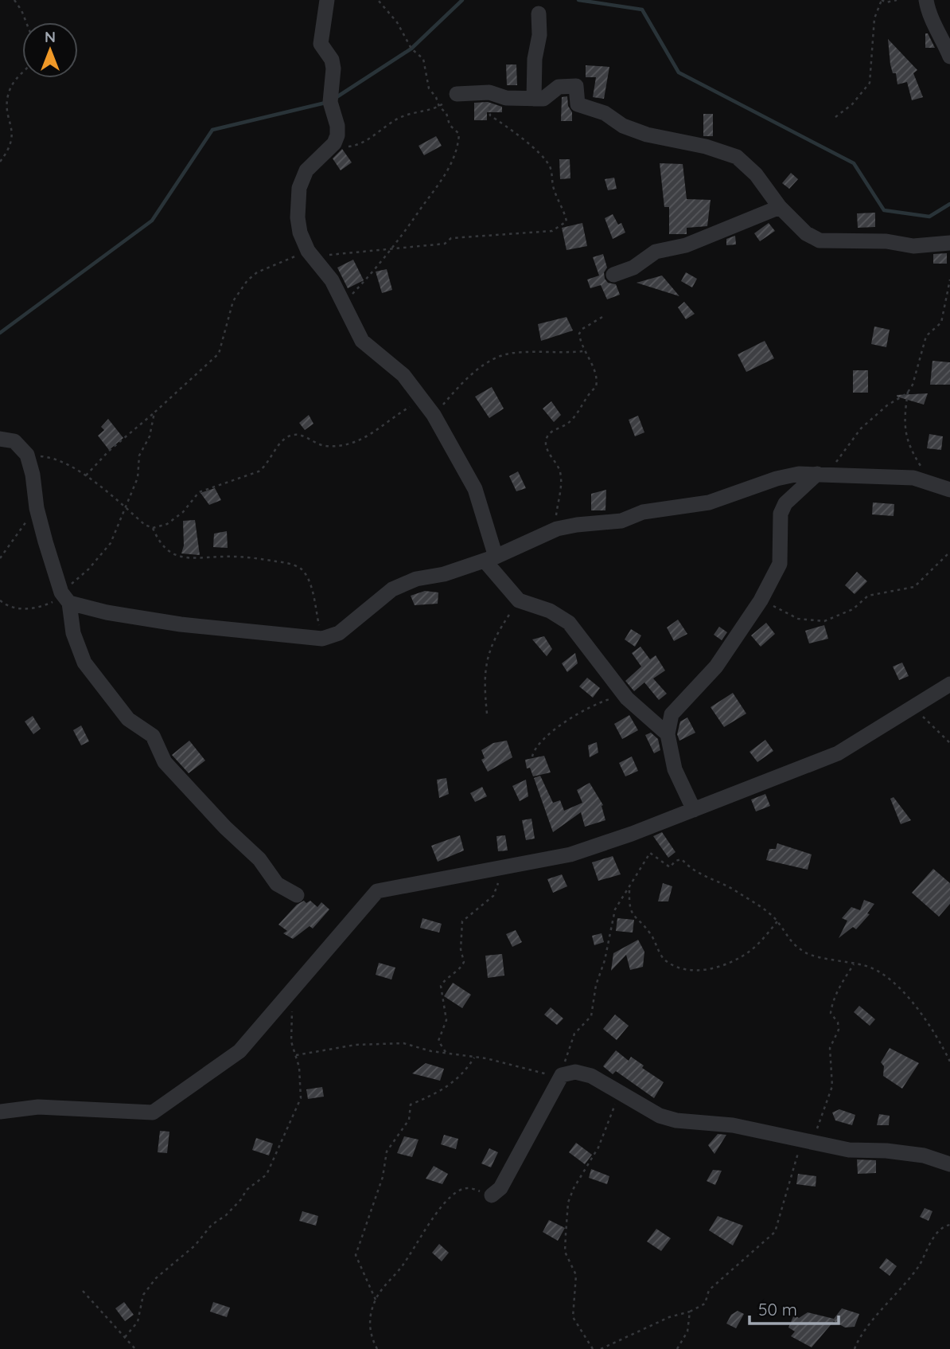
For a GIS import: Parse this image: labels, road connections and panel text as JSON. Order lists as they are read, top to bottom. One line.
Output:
{"scale_bar":"50 m","north":"top"}
